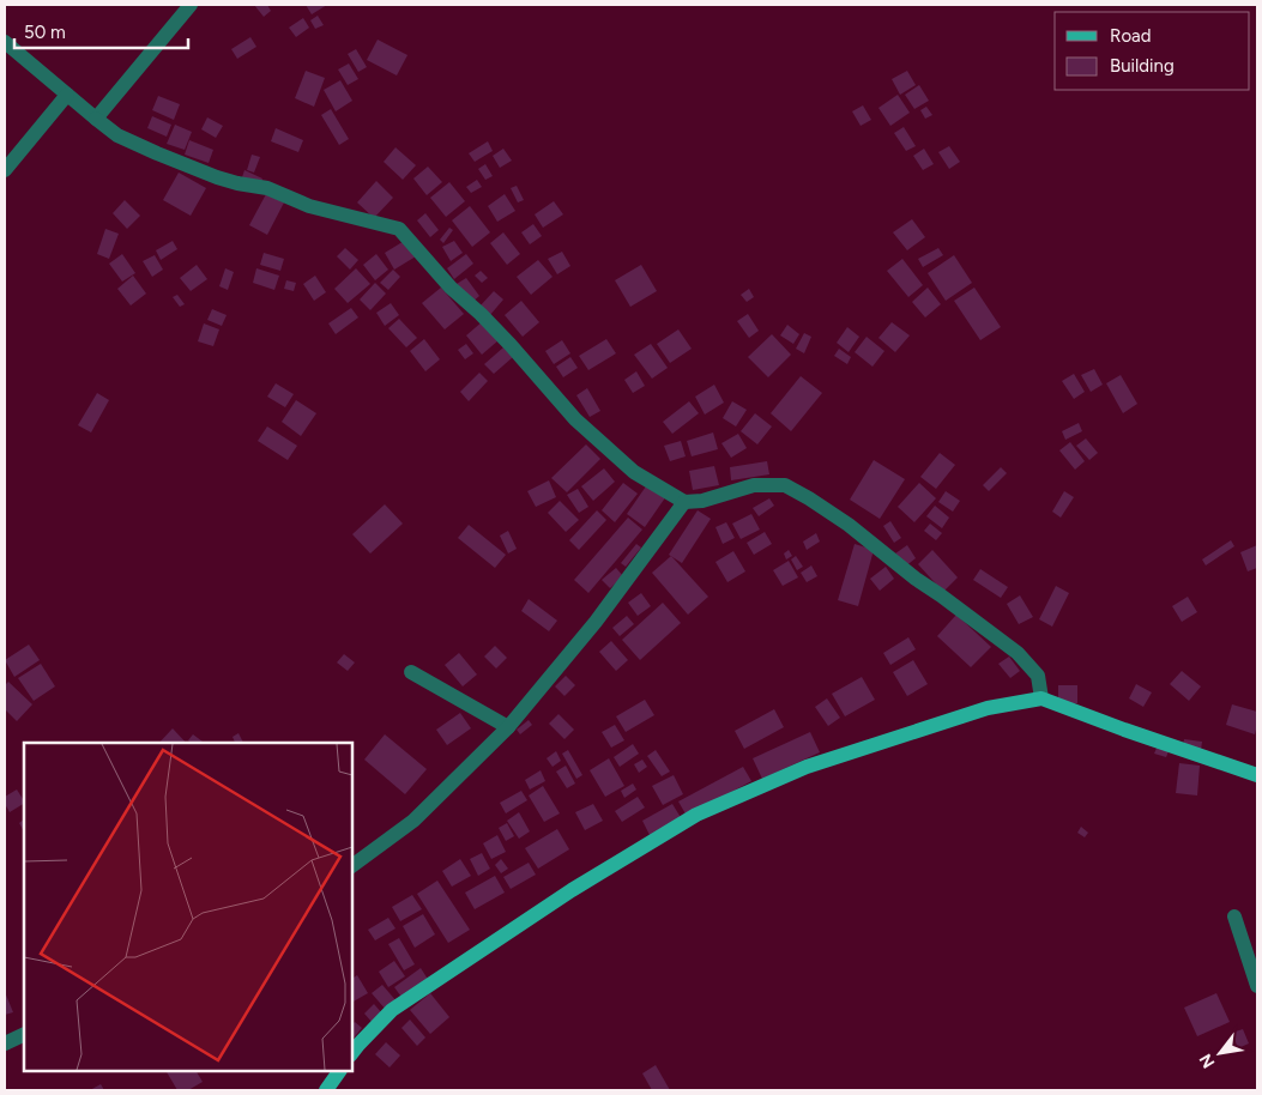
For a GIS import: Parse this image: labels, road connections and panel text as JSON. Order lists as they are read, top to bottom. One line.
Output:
{"legend":["Road","Building"],"scale_bar":"50 m","north":"bottom left"}
